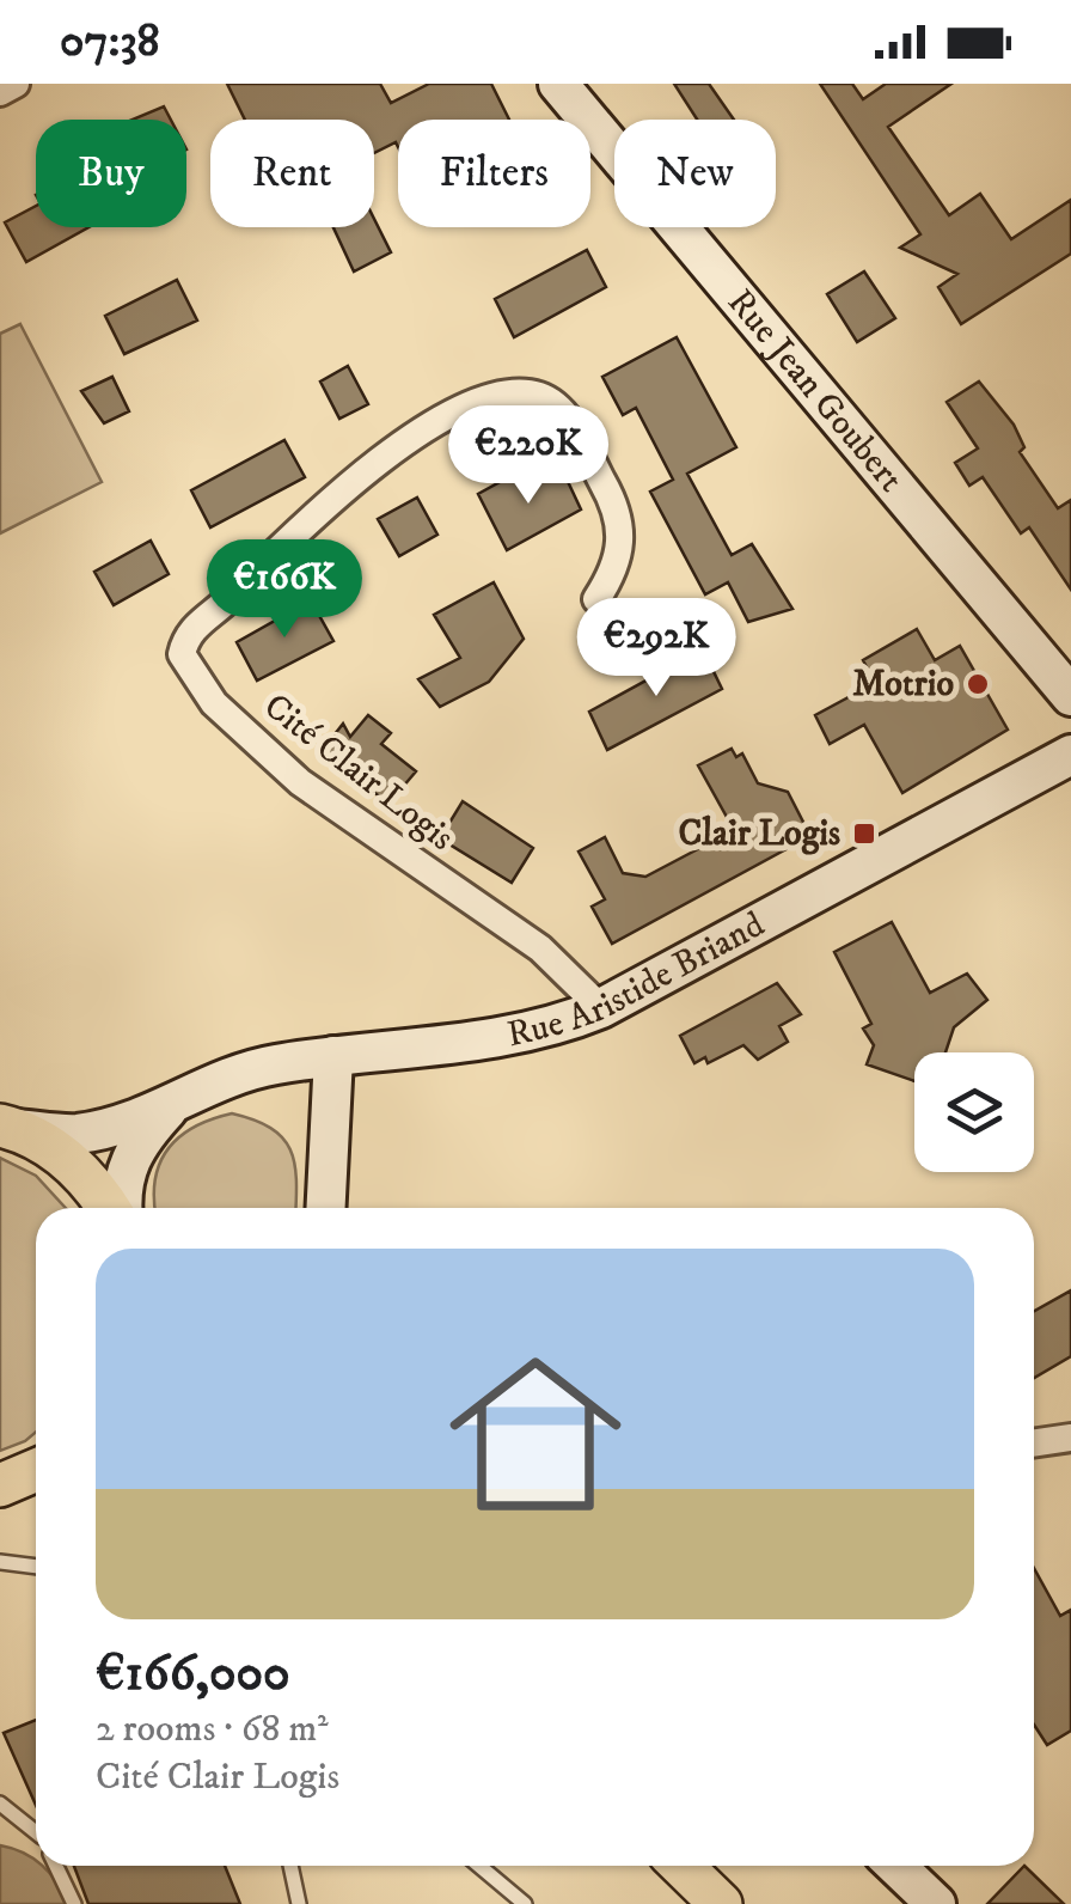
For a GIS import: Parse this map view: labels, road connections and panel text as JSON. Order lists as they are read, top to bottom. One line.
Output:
{"streets":{"main road":["Rue Jean Goubert","Rue Aristide Briand"],"street":["Cité Clair Logis"]},"crossings":[["Cité Clair Logis","Rue Aristide Briand"]],"places":{"other":["Motrio"],"transit":["Clair Logis"]},"page":{"status":"07:38","chip":["Buy","Rent","Filters","New"],"price":["€220K","€166K","€292K"],"list":[{"name":"€166,000","note":"2 rooms · 68 m² · Cité Clair Logis"}]}}
